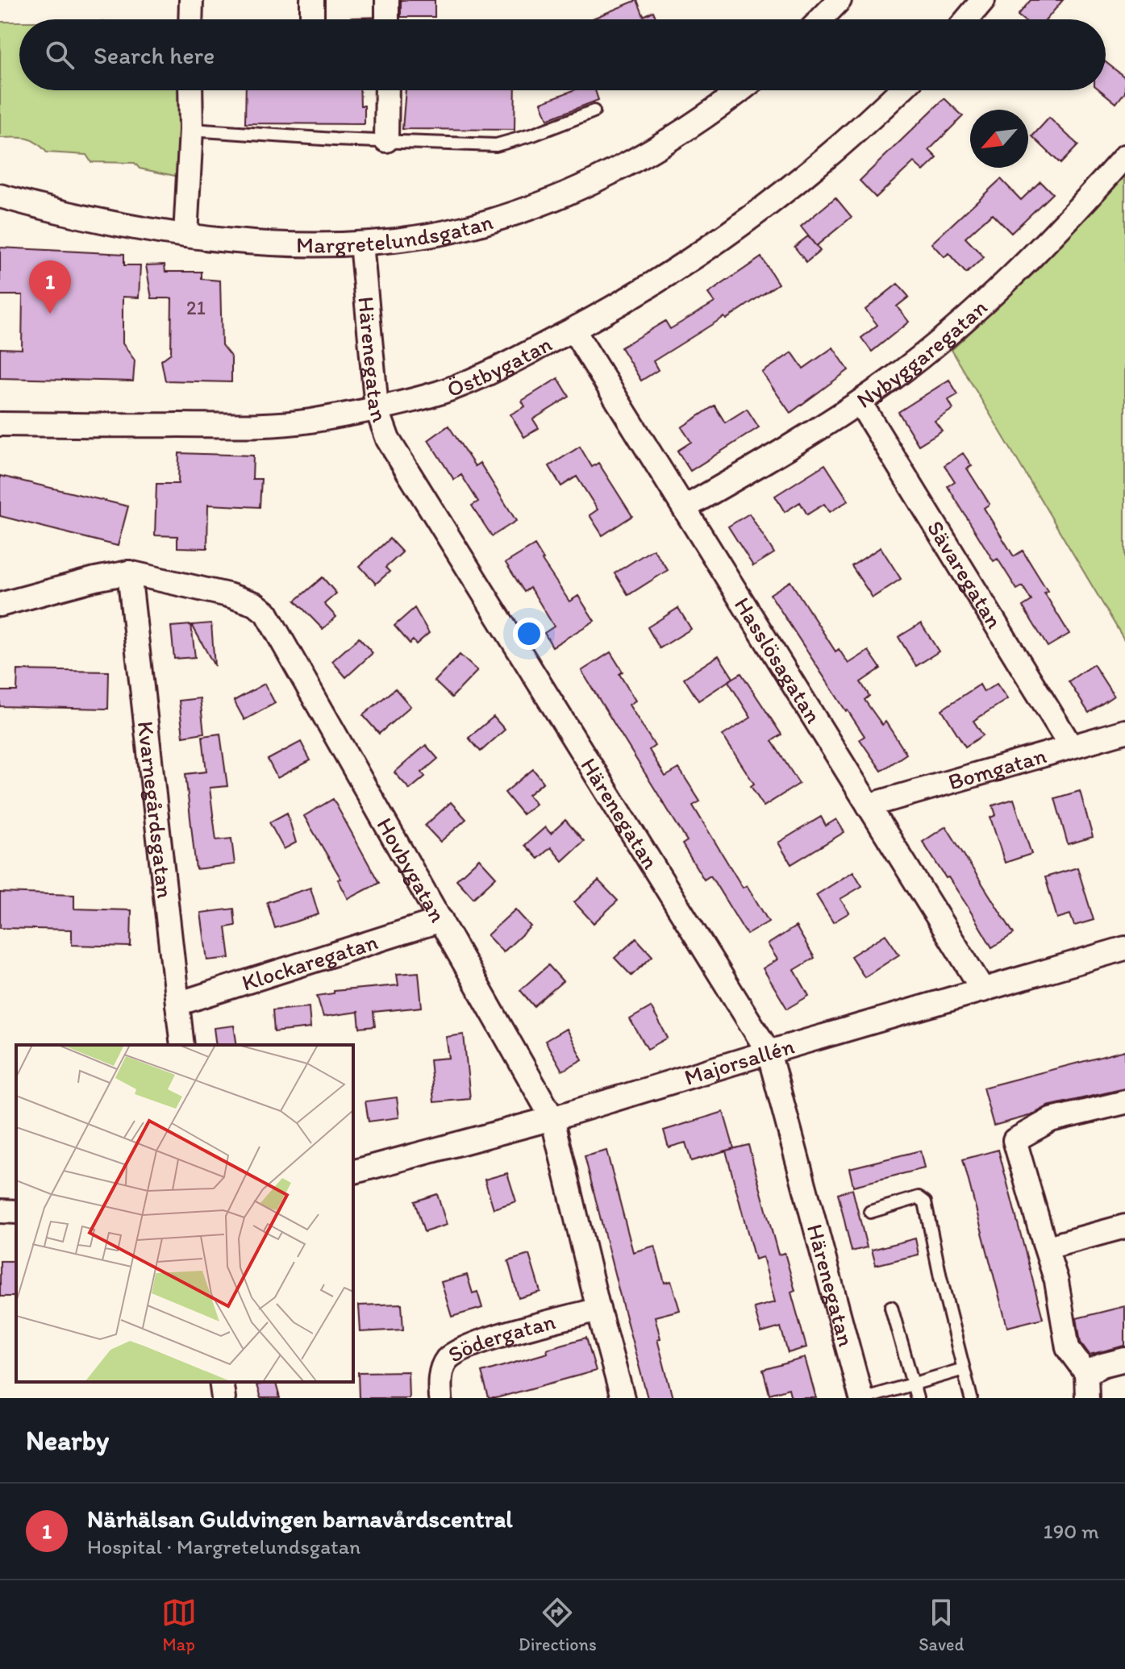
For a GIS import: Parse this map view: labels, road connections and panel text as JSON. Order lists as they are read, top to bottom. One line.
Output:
{"streets":{"street":["Margretelundsgatan","Nybyggaregatan","Härenegatan","Östbygatan","Sävaregatan","Hasslösagatan","Bomgatan","Kvarnegårdsgatan","Hovbygatan","Klockaregatan","Majorsallén","Södergatan"]},"crossings":[["Margretelundsgatan","Härenegatan"],["Nybyggaregatan","Sävaregatan"],["Nybyggaregatan","Hasslösagatan"],["Härenegatan","Östbygatan"],["Härenegatan","Majorsallén"],["Östbygatan","Hasslösagatan"],["Sävaregatan","Bomgatan"],["Hasslösagatan","Bomgatan"],["Hasslösagatan","Majorsallén"],["Kvarnegårdsgatan","Hovbygatan"],["Kvarnegårdsgatan","Klockaregatan"],["Hovbygatan","Klockaregatan"],["Hovbygatan","Majorsallén"],["Hovbygatan","Södergatan"]],"house_numbers":["21"],"north":"bottom left","page":{"search":"Search here","pins":"1","heading":"Nearby","list":[{"mark":"1","name":"Närhälsan Guldvingen barnavårdscentral","note":"Hospital · Margretelundsgatan","value":"190 m"}],"nav":["Map","Directions","Saved"]}}
